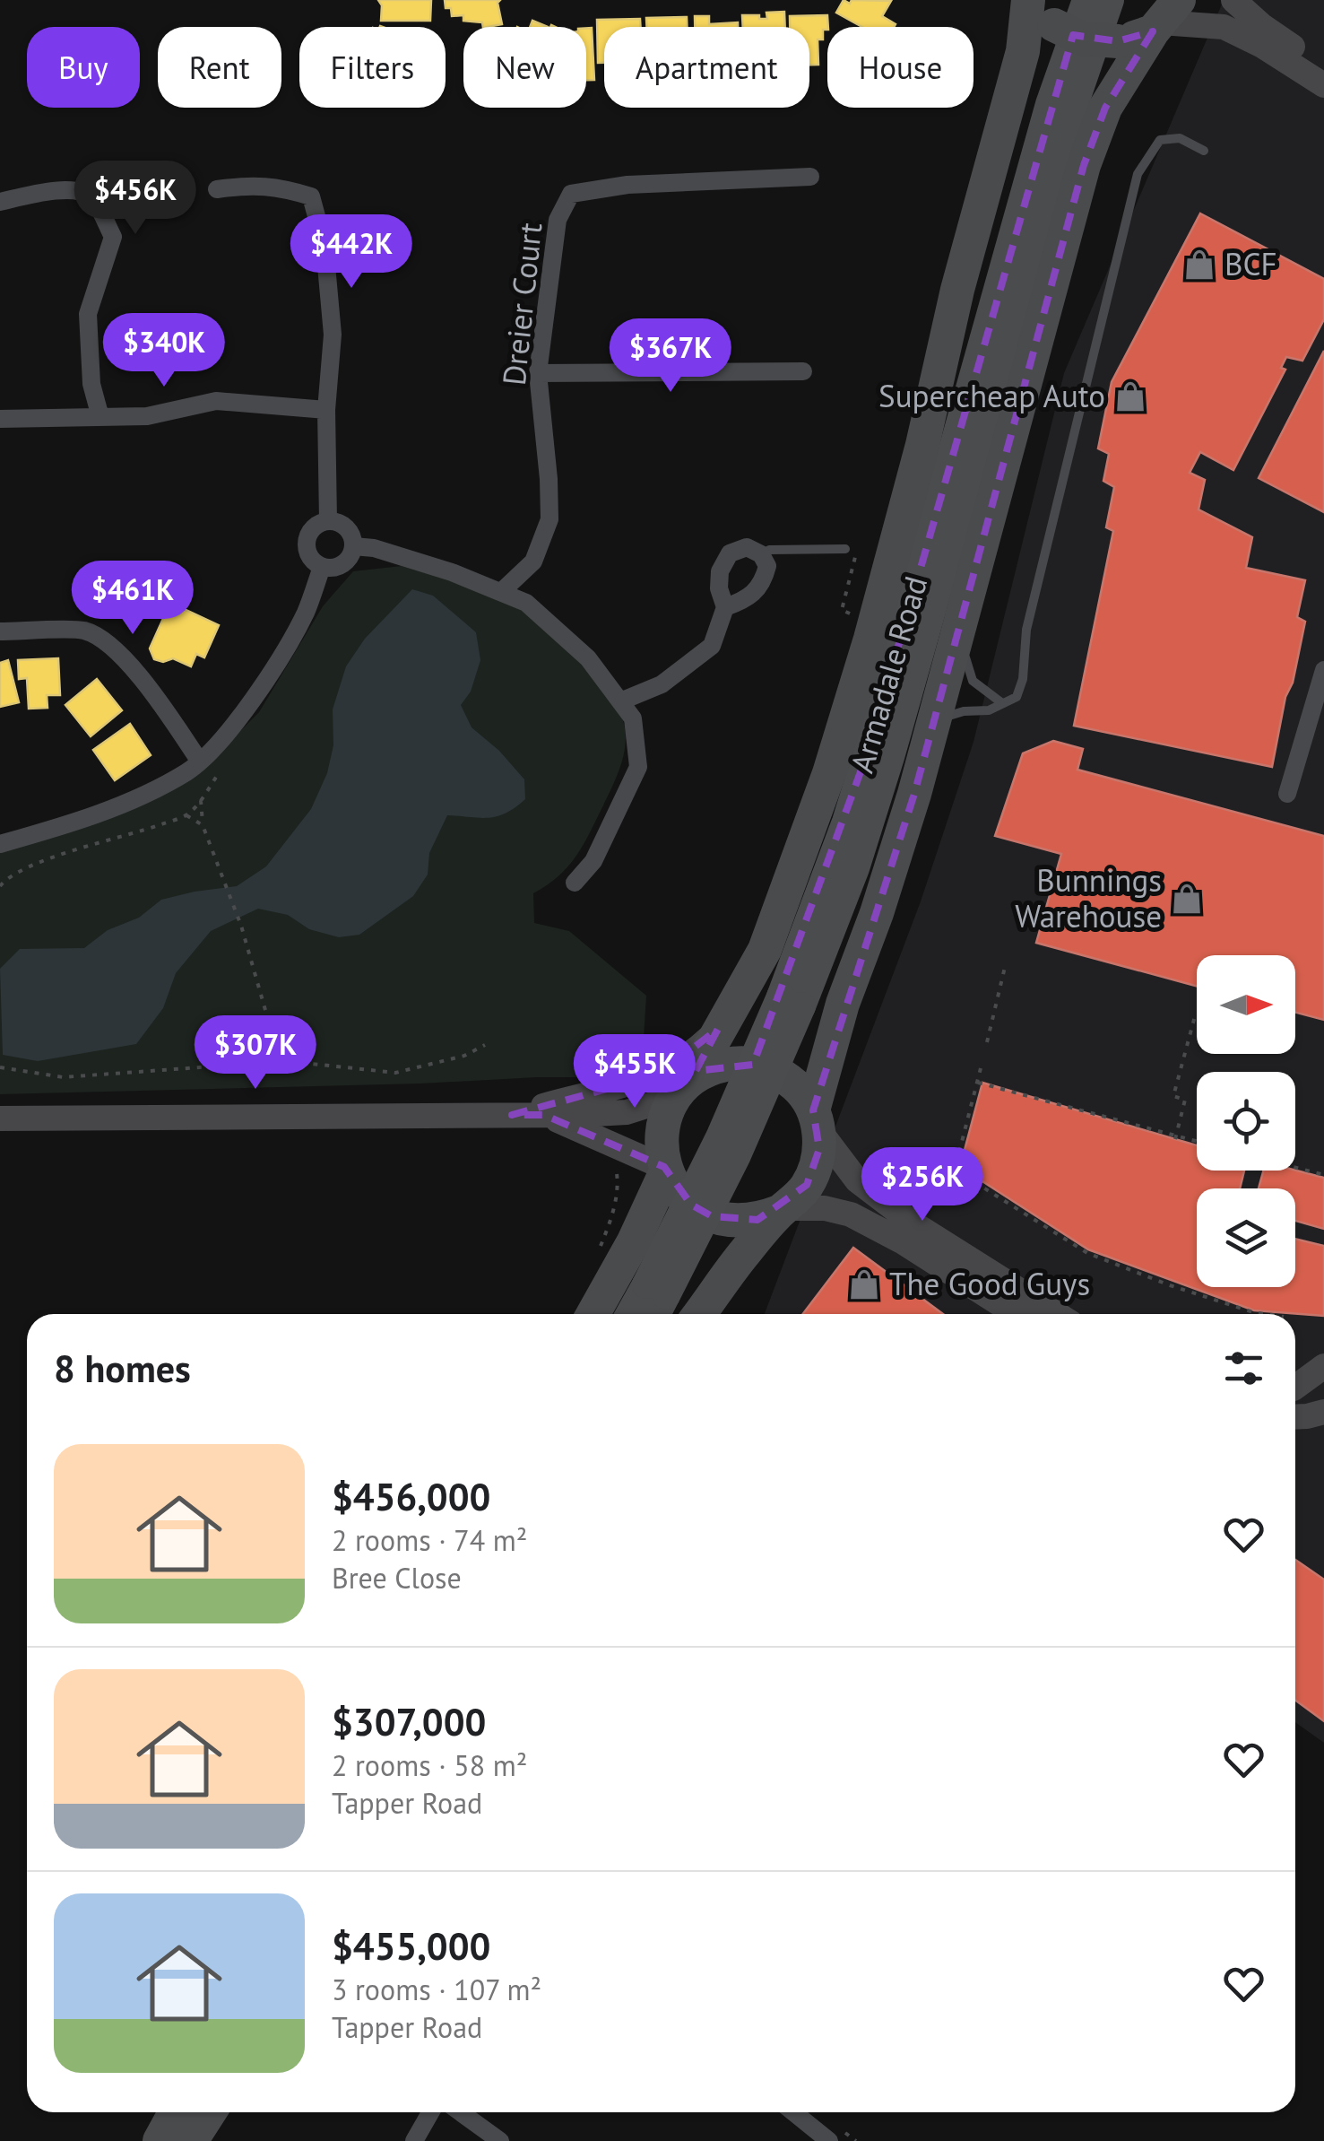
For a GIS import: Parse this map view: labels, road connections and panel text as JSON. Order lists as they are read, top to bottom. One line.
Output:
{"streets":{"highway":["Armadale Road"],"street":["Dreier Court"]},"places":{"shop":["BCF","Supercheap Auto","Bunnings Warehouse","The Good Guys"]},"north":"right","page":{"chip":["Buy","Rent","Filters","New","Apartment","House"],"price":["$456K","$442K","$340K","$367K","$461K","$307K","$455K","$256K"],"heading":"8 homes","list":[{"name":"$456,000","note":"2 rooms · 74 m² · Bree Close"},{"name":"$307,000","note":"2 rooms · 58 m² · Tapper Road"},{"name":"$455,000","note":"3 rooms · 107 m² · Tapper Road"}]}}
